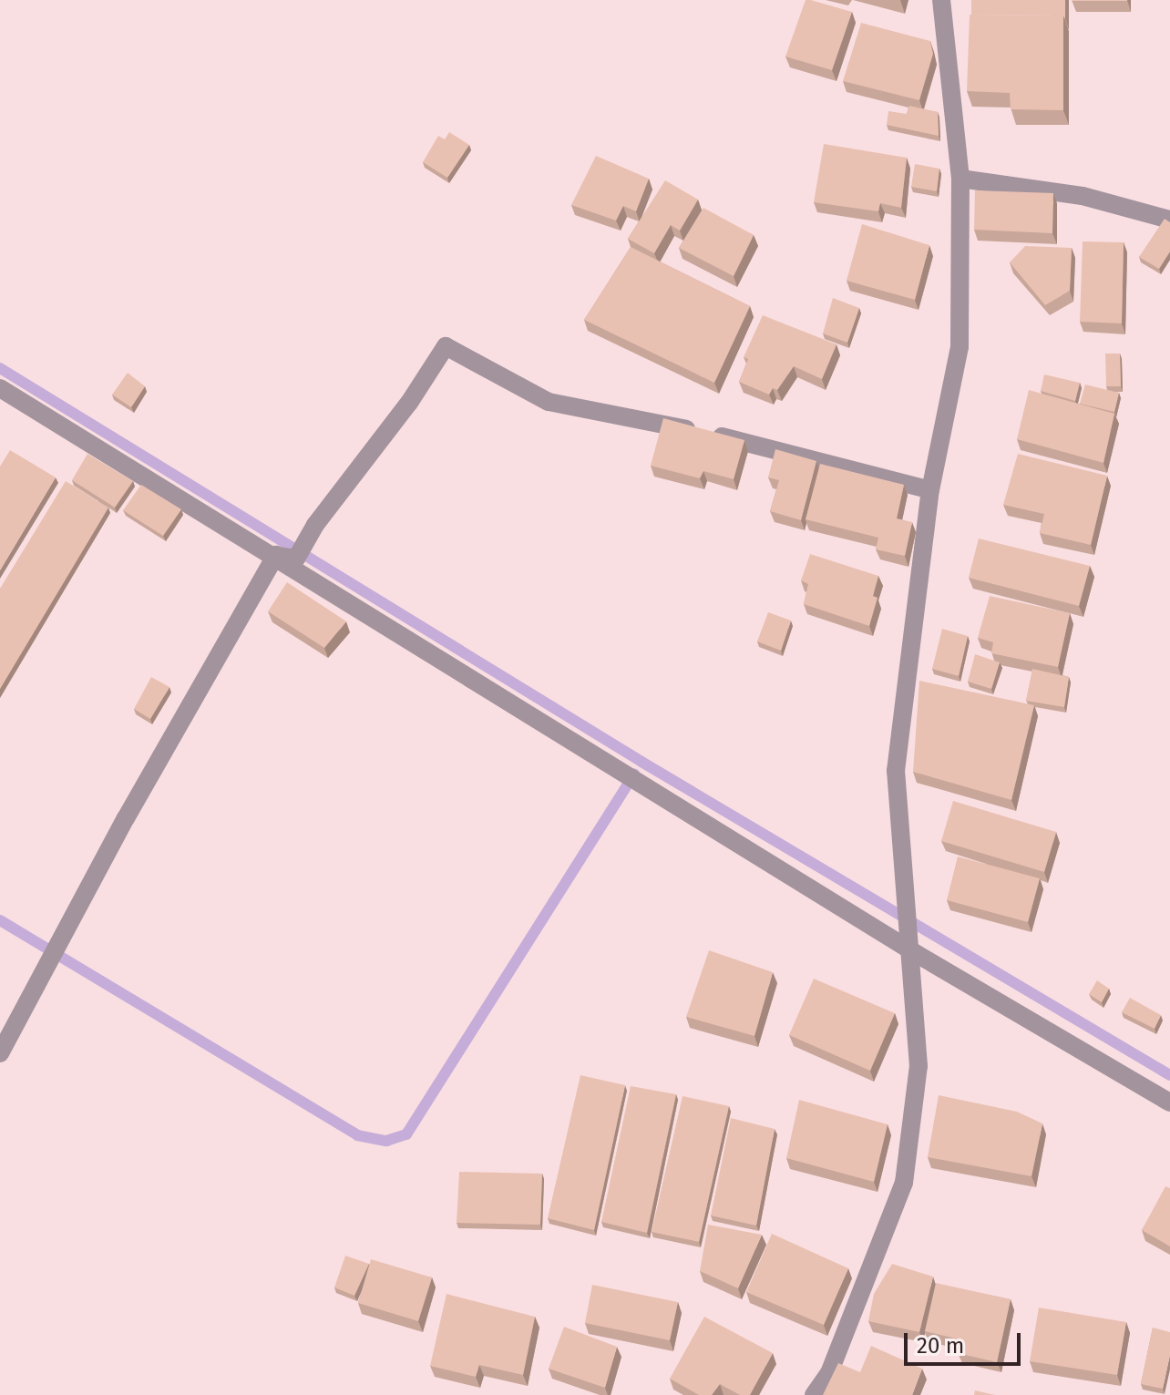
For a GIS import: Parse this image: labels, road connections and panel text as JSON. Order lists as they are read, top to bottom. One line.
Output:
{"scale_bar":"20 m"}
